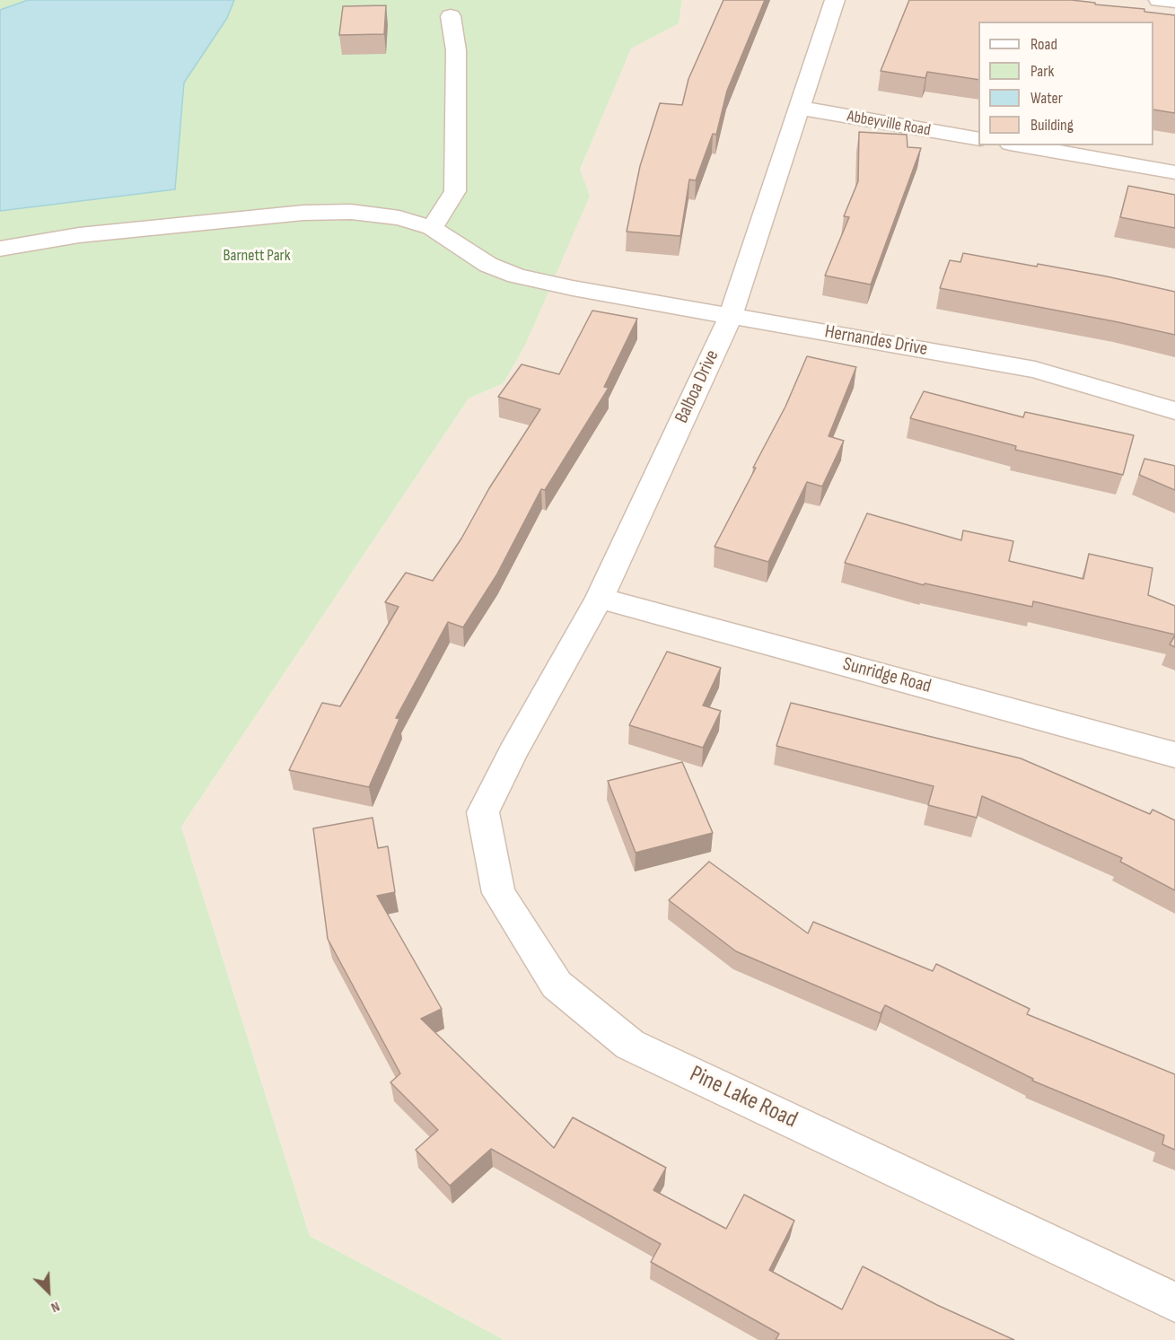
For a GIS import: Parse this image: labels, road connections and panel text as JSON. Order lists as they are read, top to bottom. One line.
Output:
{"streets":{"street":["Abbeyville Road","Hernandes Drive","Balboa Drive","Sunridge Road","Pine Lake Road"]},"crossings":[["Abbeyville Road","Balboa Drive"],["Hernandes Drive","Balboa Drive"],["Balboa Drive","Sunridge Road"],["Balboa Drive","Pine Lake Road"]],"parks":["Barnett Park"],"legend":["Road","Park","Water","Building"],"north":"bottom right"}
